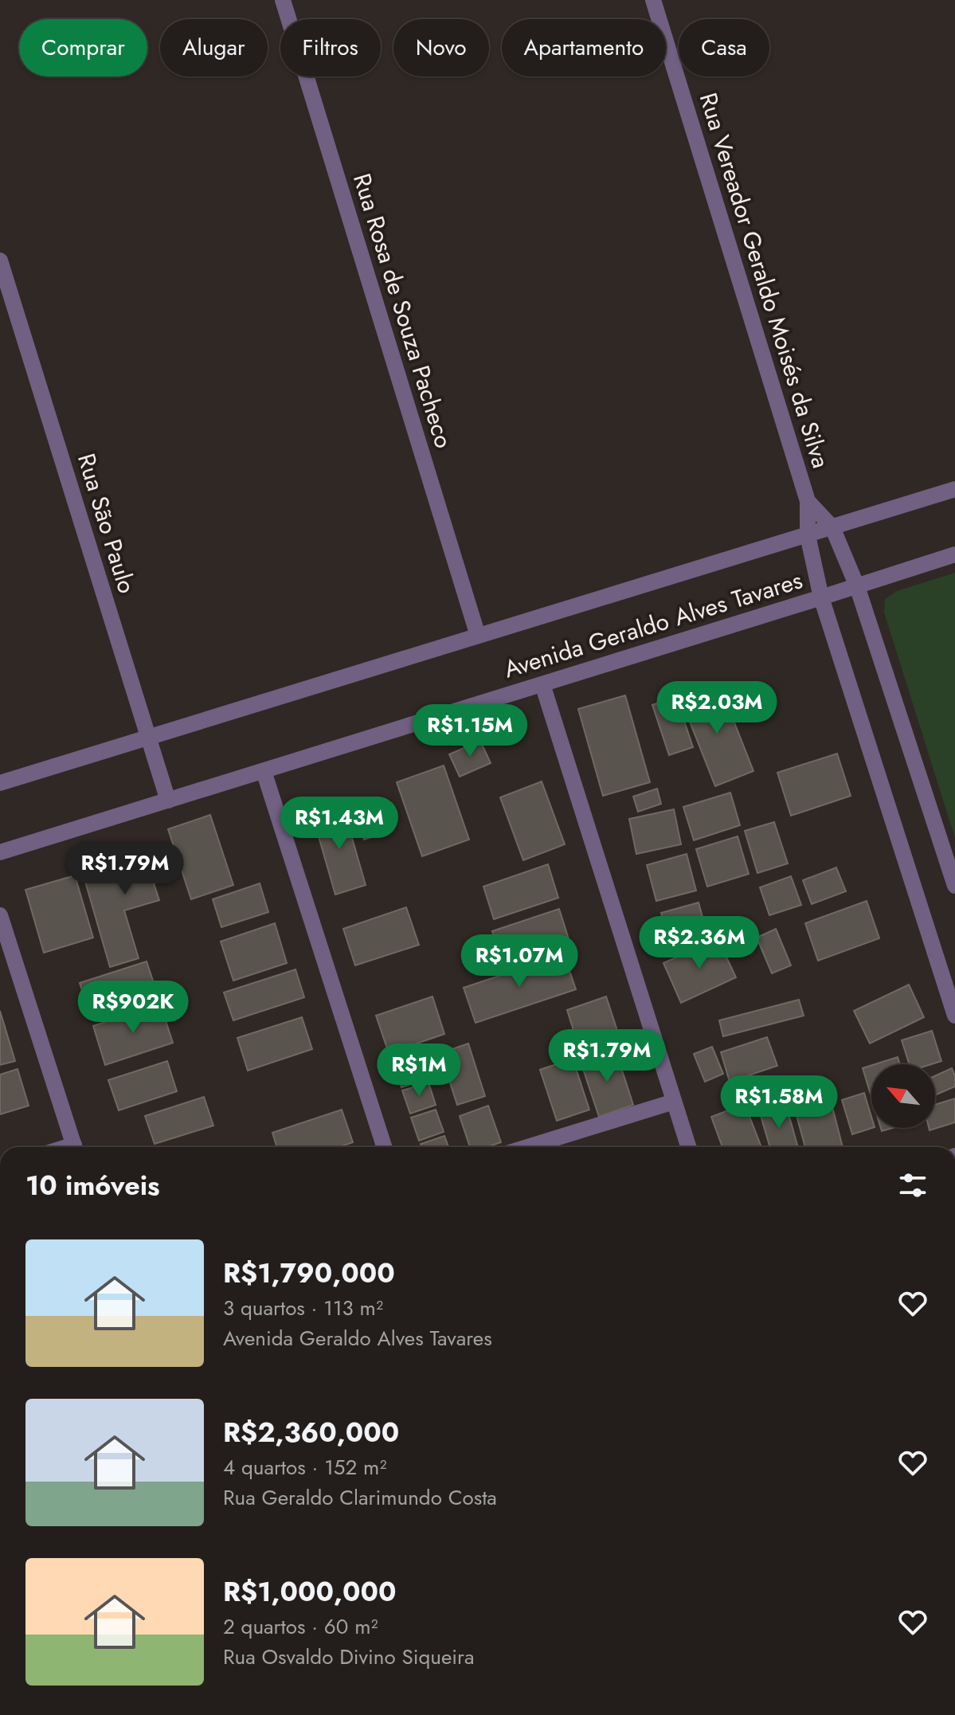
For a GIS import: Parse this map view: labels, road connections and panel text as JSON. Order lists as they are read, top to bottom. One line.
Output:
{"streets":{"street":["Rua Vereador Geraldo Moisés da Silva","Rua Rosa de Souza Pacheco","Rua São Paulo","Avenida Geraldo Alves Tavares"]},"crossings":[["Rua Vereador Geraldo Moisés da Silva","Avenida Geraldo Alves Tavares"],["Rua Rosa de Souza Pacheco","Avenida Geraldo Alves Tavares"],["Rua São Paulo","Avenida Geraldo Alves Tavares"]],"north":"top left","page":{"chip":["Comprar","Alugar","Filtros","Novo","Apartamento","Casa"],"price":["R$2.03M","R$1.15M","R$1.43M","R$1.79M","R$2.36M","R$1.07M","R$902K","R$1.79M","R$1M","R$1.58M"],"heading":"10 imóveis","list":[{"name":"R$1,790,000","note":"3 quartos · 113 m² · Avenida Geraldo Alves Tavares"},{"name":"R$2,360,000","note":"4 quartos · 152 m² · Rua Geraldo Clarimundo Costa"},{"name":"R$1,000,000","note":"2 quartos · 60 m² · Rua Osvaldo Divino Siqueira"}]}}
